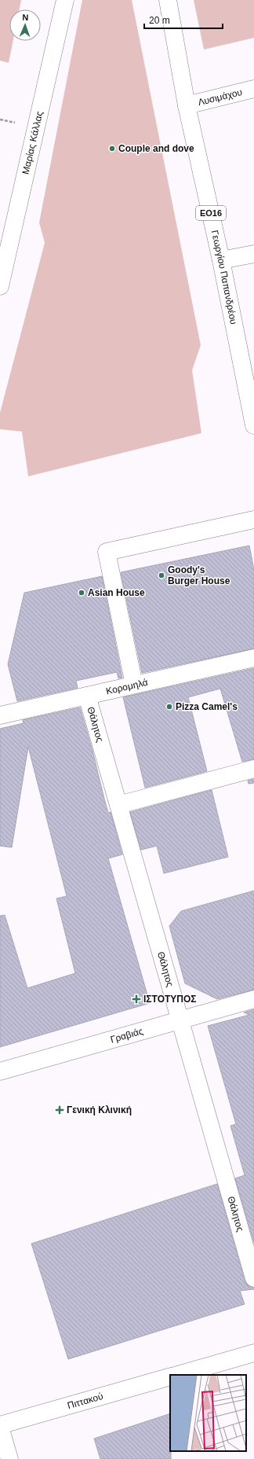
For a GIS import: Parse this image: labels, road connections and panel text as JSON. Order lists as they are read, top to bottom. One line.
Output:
{"streets":{"street":["Λυσιμάχου","Μαρίας Κάλλας","ΕΟ16","Γεωργίου Παπανδρέου","Κορομηλά","Θάλητος","Γραβιάς","Πιττακού"]},"crossings":[["Λυσιμάχου","Γεωργίου Παπανδρέου"],["Κορομηλά","Θάλητος"],["Θάλητος","Γραβιάς"]],"places":{"other":["Couple and dove","Goody's Burger House","Asian House","Pizza Camel's"],"health":["ΙΣΤΟΤΥΠΟΣ","Γενική Κλινική"]},"scale_bar":"20 m","north":"top"}
